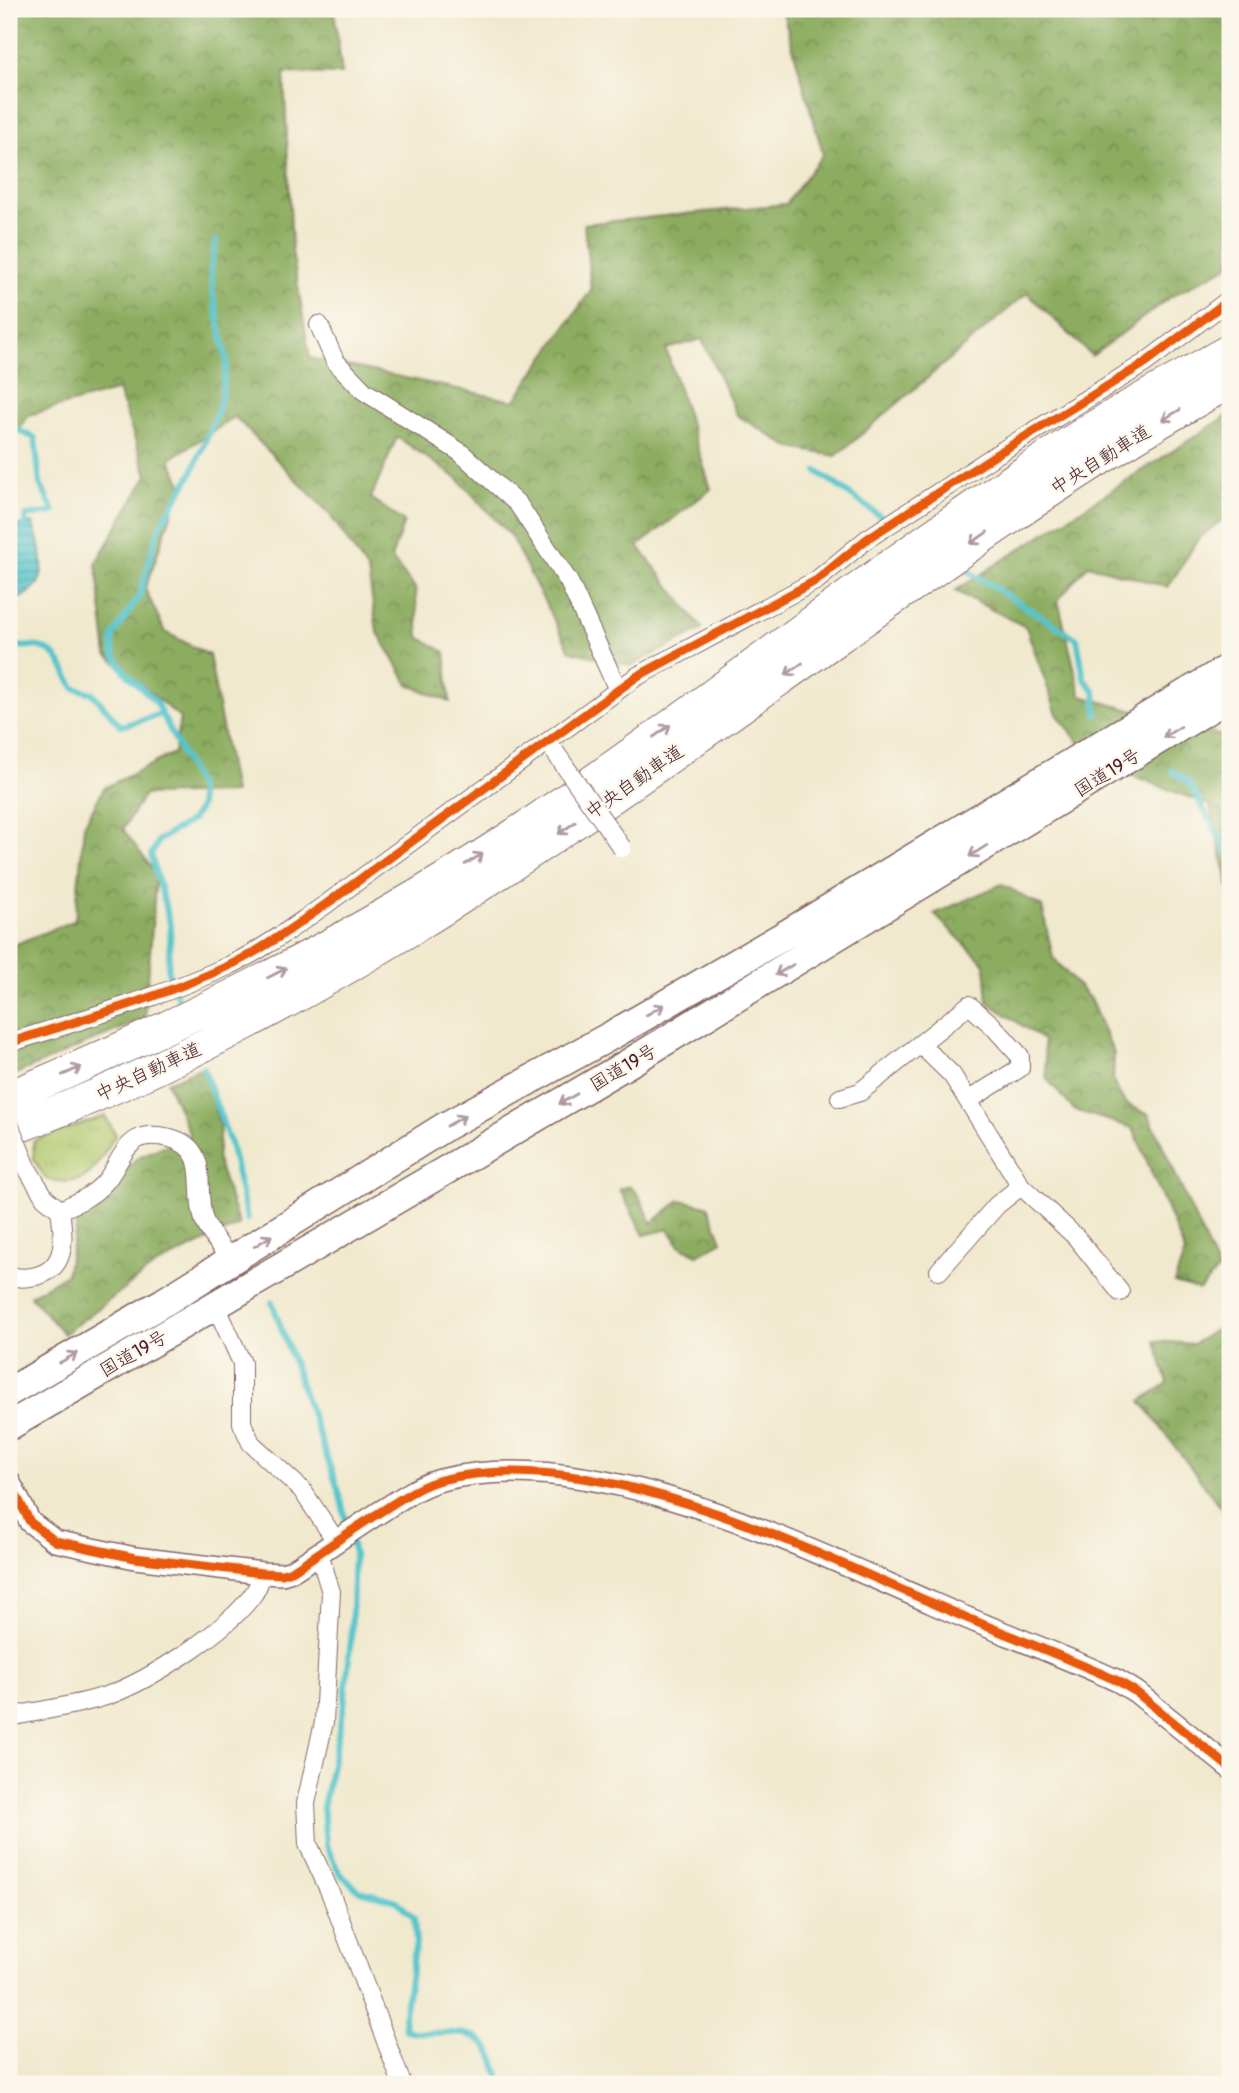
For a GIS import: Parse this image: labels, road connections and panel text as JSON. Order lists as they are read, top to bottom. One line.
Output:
{"streets":{"highway":["中央自動車道","国道19号"]}}
